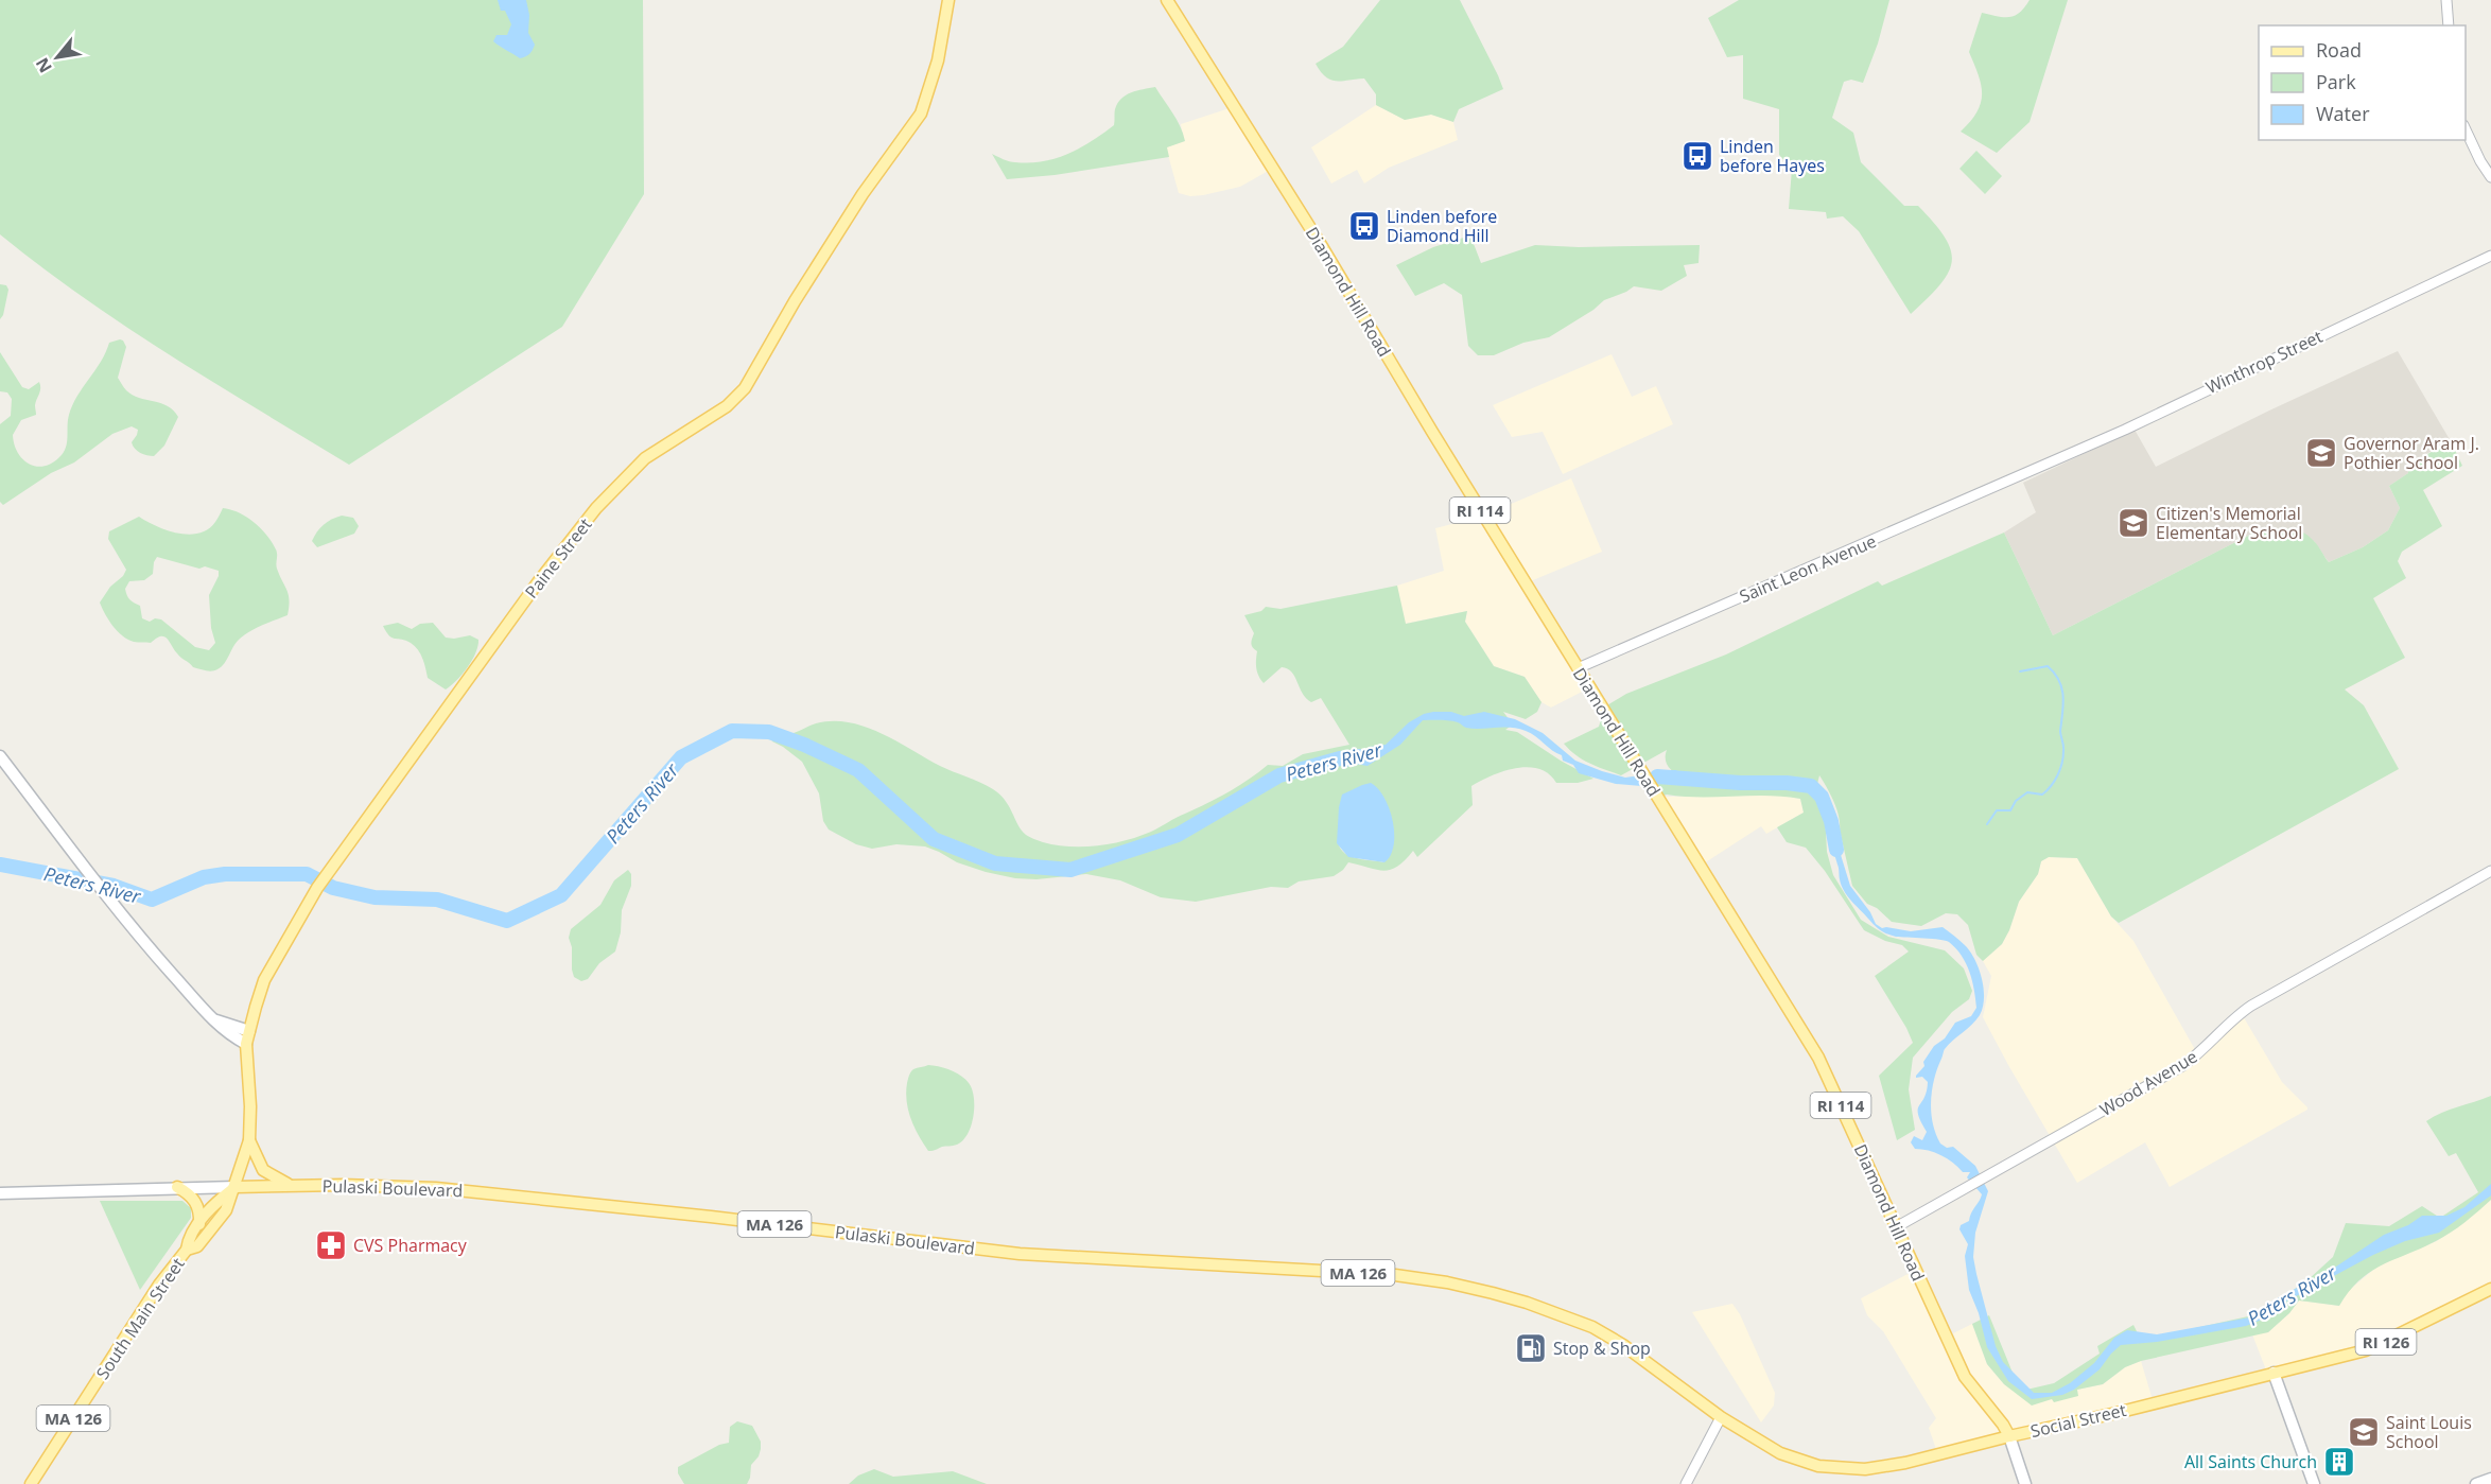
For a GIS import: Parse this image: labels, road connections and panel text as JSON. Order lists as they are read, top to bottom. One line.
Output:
{"streets":{"main road":["Diamond Hill Road","RI 114","Paine Street","Pulaski Boulevard","MA 126","South Main Street","RI 126","Social Street"],"street":["Winthrop Street","Saint Leon Avenue","Wood Avenue"]},"crossings":[["Diamond Hill Road","Saint Leon Avenue"],["Diamond Hill Road","Wood Avenue"],["Diamond Hill Road","Social Street"],["Winthrop Street","Saint Leon Avenue"],["Paine Street","Pulaski Boulevard"],["Paine Street","South Main Street"],["Pulaski Boulevard","South Main Street"],["Pulaski Boulevard","Social Street"]],"water":["Peters River"],"places":{"bus stop":["Linden before Hayes","Linden before Diamond Hill"],"school or university":["Governor Aram J. Pothier School","Citizen's Memorial Elementary School","Saint Louis School"],"pharmacy":["CVS Pharmacy"],"fuel station":["Stop & Shop"],"building":["All Saints Church"]},"legend":["Road","Park","Water"],"north":"bottom left"}
